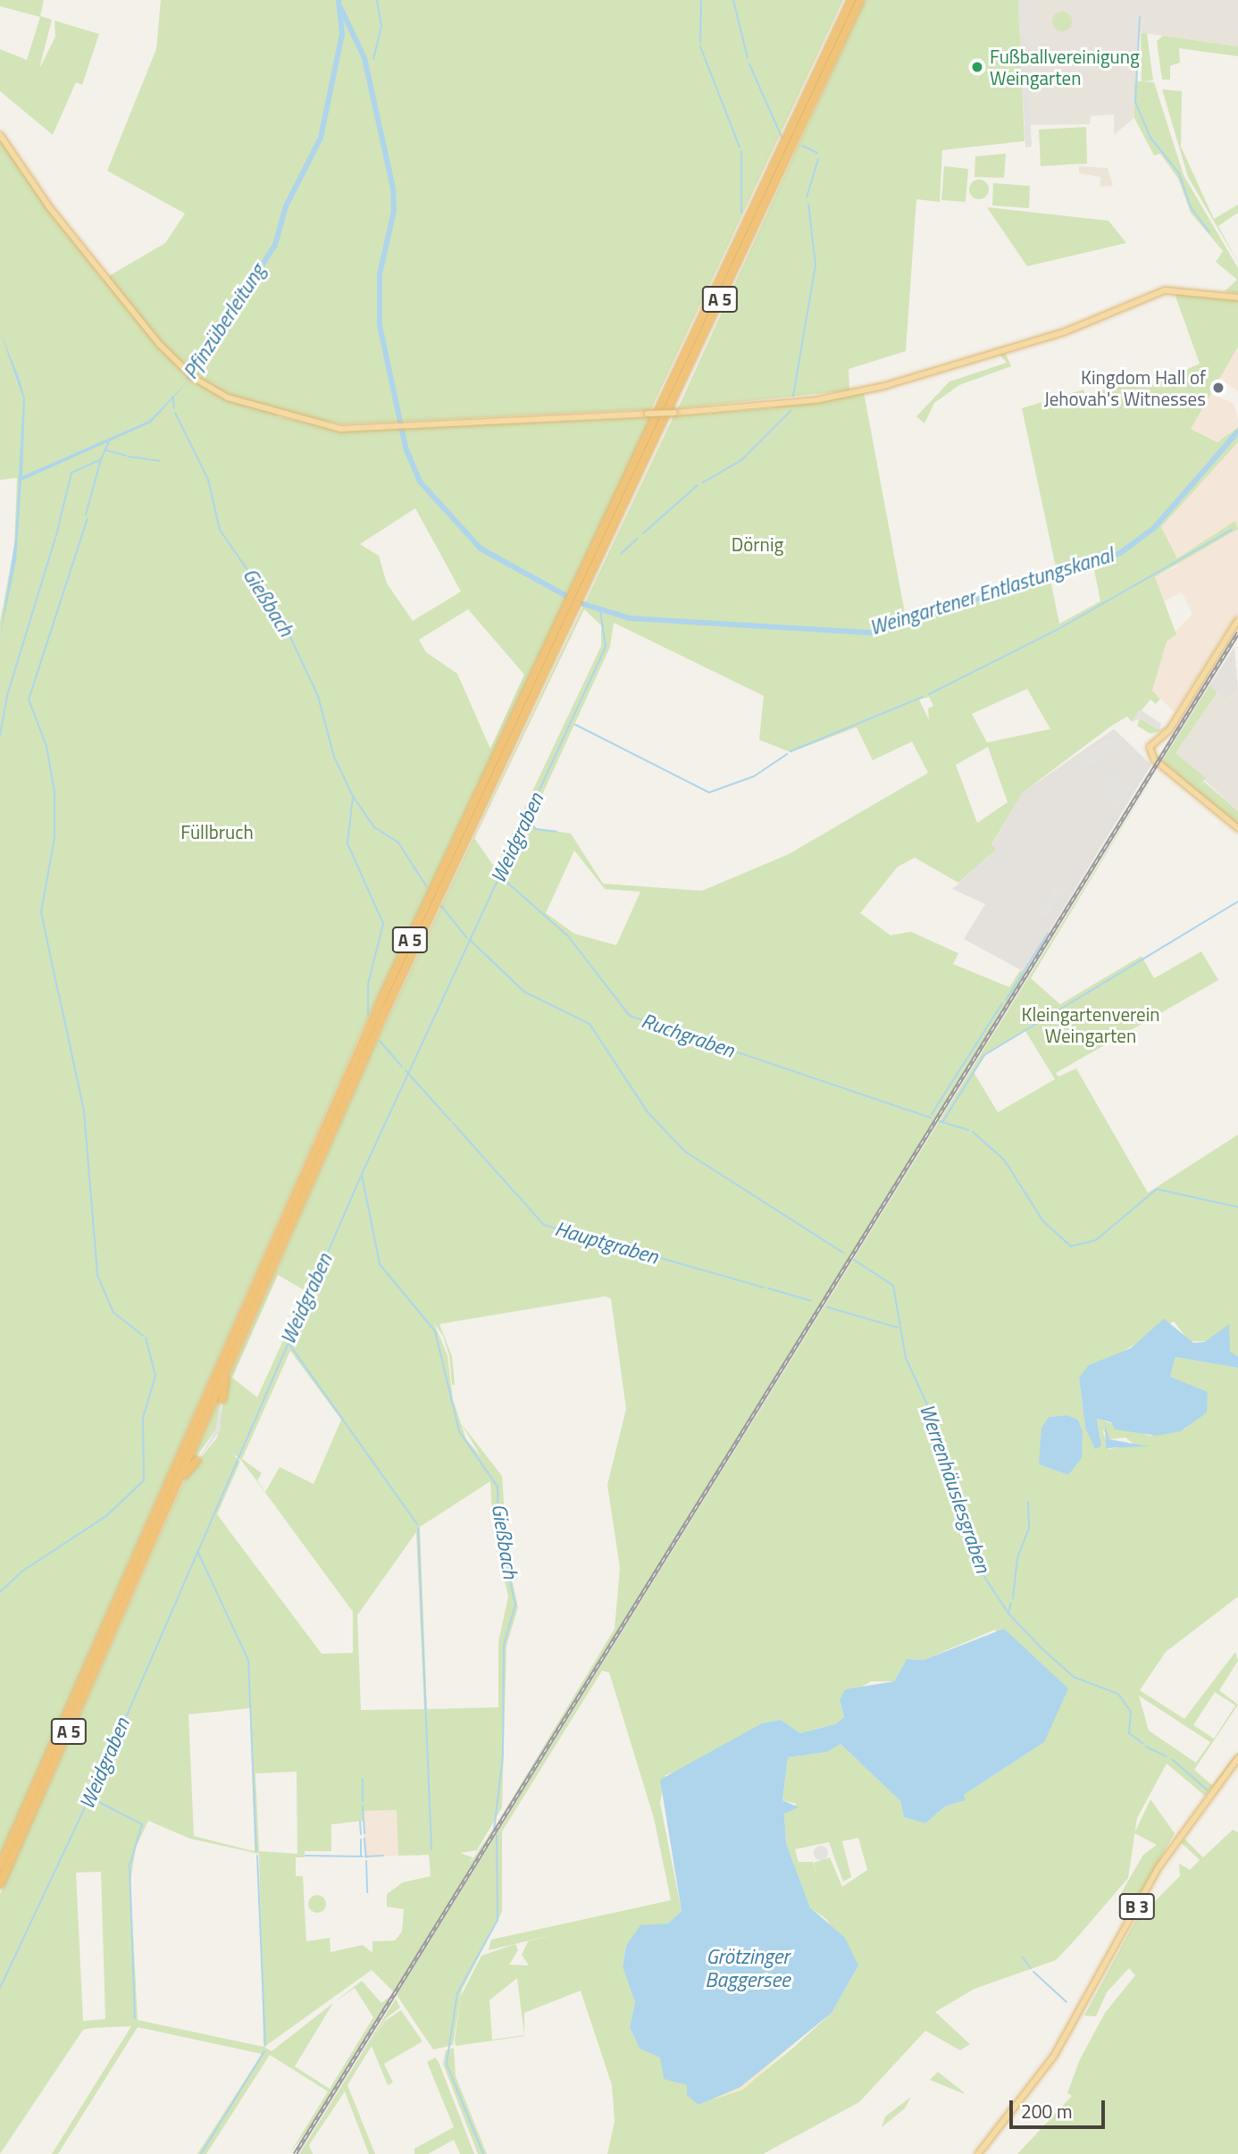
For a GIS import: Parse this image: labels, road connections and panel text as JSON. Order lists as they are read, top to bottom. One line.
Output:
{"streets":{"highway":["A 5"],"main road":["B 3"]},"water":["Pfinzüberleitung","Weingartener Entlastungskanal","Gießbach","Weidgraben","Ruchgraben","Hauptgraben","Werrenhäuslesgraben","Grötzinger Baggersee"],"parks":["Dörnig","Füllbruch","Kleingartenverein Weingarten"],"places":["Fußballvereinigung Weingarten","Kingdom Hall of Jehovah's Witnesses"],"scale_bar":"200 m"}
